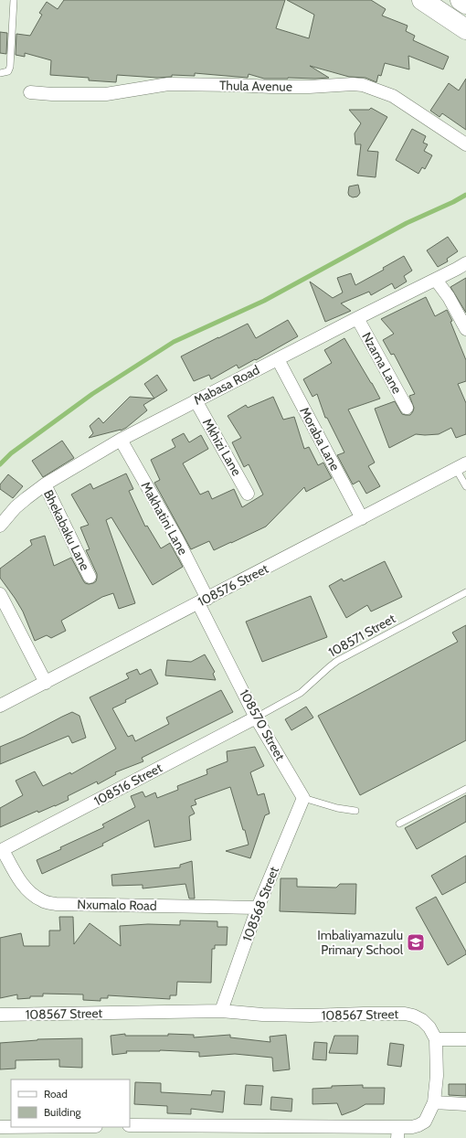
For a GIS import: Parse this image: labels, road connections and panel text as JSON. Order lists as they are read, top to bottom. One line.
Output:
{"streets":{"street":["Thula Avenue","Nzama Lane","Mabasa Road","Moraba Lane","Mkhizi Lane","Makhatini Lane","Bhekabaku Lane","108576 Street","108570 Street","108516 Street","108568 Street","Nxumalo Road","108567 Street"],"lane":["108571 Street"]},"crossings":[["Nzama Lane","Mabasa Road"],["Mabasa Road","Moraba Lane"],["Mabasa Road","Mkhizi Lane"],["Mabasa Road","Makhatini Lane"],["Mabasa Road","Bhekabaku Lane"],["Moraba Lane","108576 Street"],["Makhatini Lane","108576 Street"],["Makhatini Lane","108570 Street"],["108576 Street","108570 Street"],["108571 Street","108570 Street"],["108571 Street","108516 Street"],["108570 Street","108516 Street"],["108570 Street","108568 Street"],["108516 Street","Nxumalo Road"],["108568 Street","Nxumalo Road"],["108568 Street","108567 Street"]],"places":{"school or university":["Imbaliyamazulu Primary School"]},"legend":["Road","Building"]}
